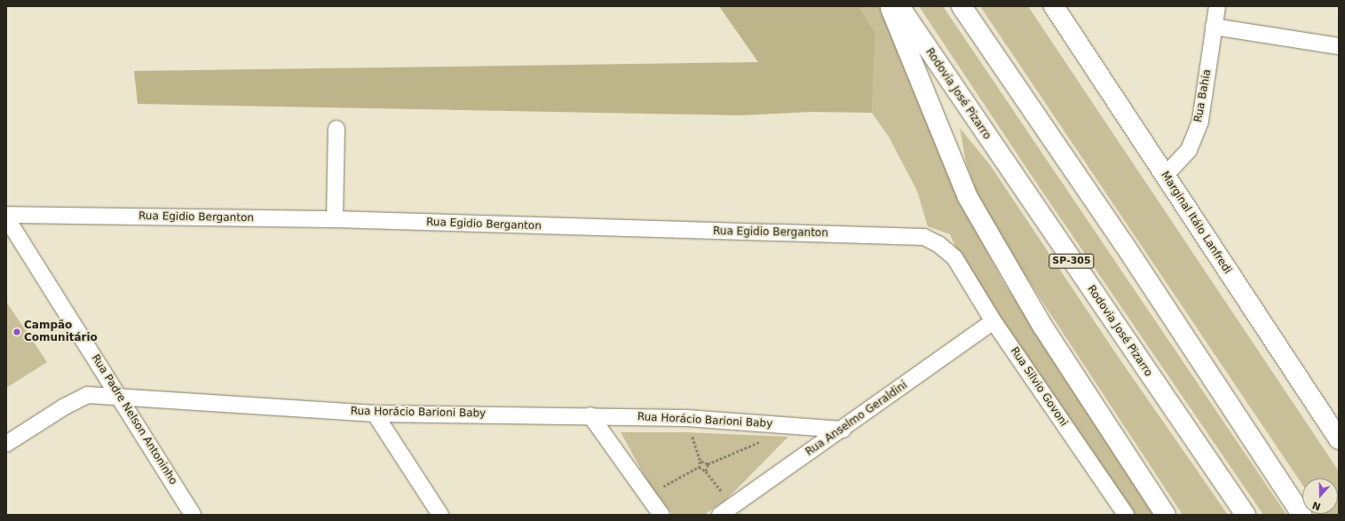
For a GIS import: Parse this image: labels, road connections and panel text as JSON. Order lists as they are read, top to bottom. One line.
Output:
{"streets":{"main road":["Rodovia José Pizarro","Marginal Itálo Lanfredi","SP-305"],"street":["Rua Bahia","Rua Egidio Berganton","Rua Silvio Govoni","Rua Horácio Barioni Baby","Rua Anselmo Geraldini","Rua Padre Nelson Antoninho"]},"crossings":[["Rua Bahia","Marginal Itálo Lanfredi"],["Rua Egidio Berganton","Rua Silvio Govoni"],["Rua Silvio Govoni","Rua Anselmo Geraldini"],["Rua Horácio Barioni Baby","Rua Anselmo Geraldini"],["Rua Horácio Barioni Baby","Rua Padre Nelson Antoninho"]],"places":["Campão Comunitário"],"north":"bottom"}
